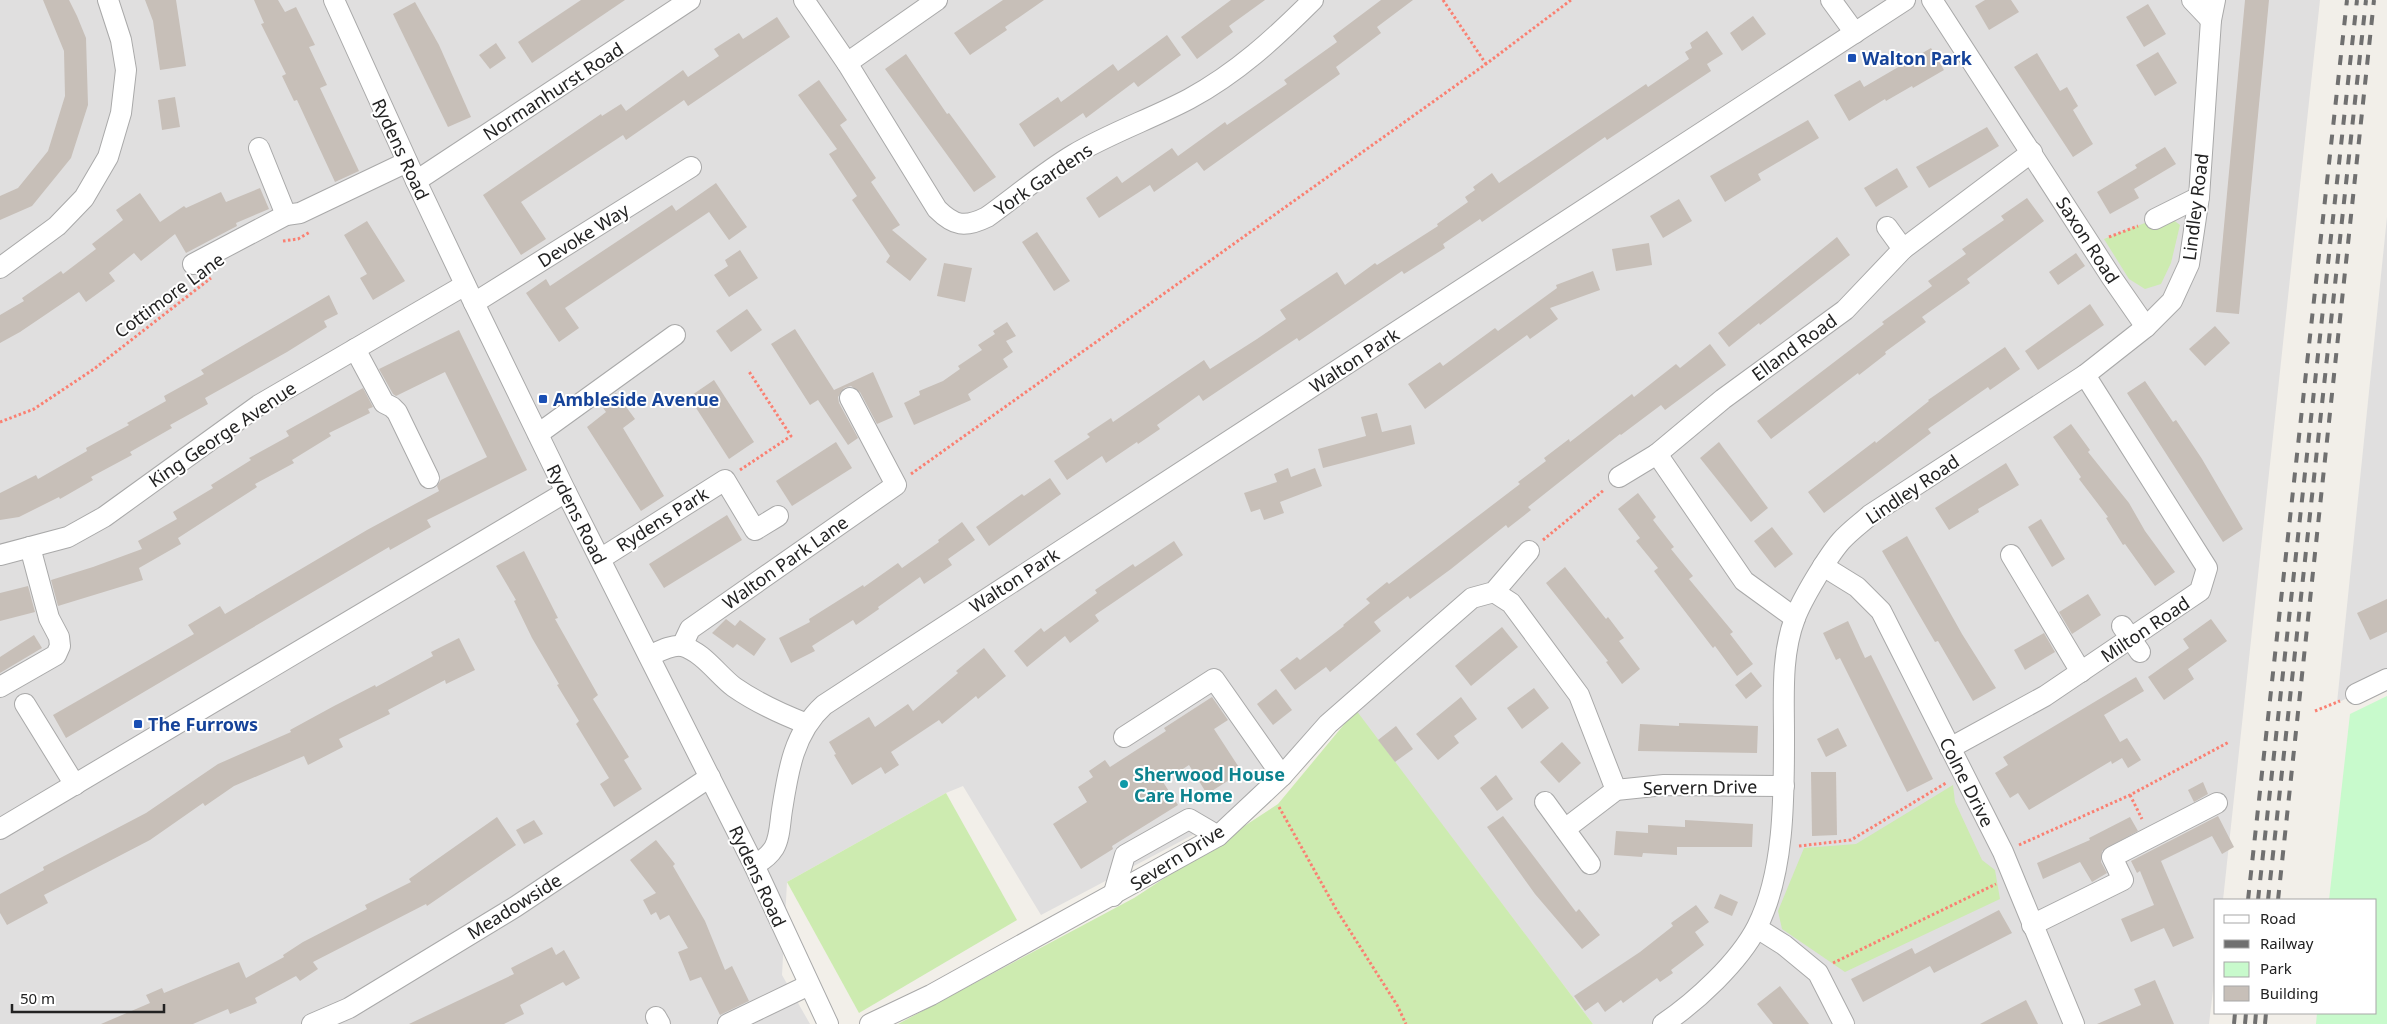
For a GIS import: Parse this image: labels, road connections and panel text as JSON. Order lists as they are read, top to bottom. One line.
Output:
{"streets":{"street":["Normanhurst Road","Rydens Road","York Gardens","Lindley Road","Devoke Way","Saxon Road","Elland Road","Walton Park","King George Avenue","Rydens Park","Walton Park Lane","Milton Road","Colne Drive","Servern Drive","Severn Drive","Meadowside"],"path":["Cottimore Lane"]},"crossings":[["Normanhurst Road","Rydens Road"],["Rydens Road","Devoke Way"],["Rydens Road","Walton Park"],["Rydens Road","King George Avenue"],["Rydens Road","Rydens Park"],["Rydens Road","Meadowside"],["Lindley Road","Saxon Road"],["Lindley Road","Milton Road"],["Lindley Road","Colne Drive"],["Lindley Road","Servern Drive"],["Milton Road","Colne Drive"]],"places":{"transit":["Walton Park","Ambleside Avenue","The Furrows"],"other":["Sherwood House Care Home"]},"legend":["Road","Railway","Park","Building"],"scale_bar":"50 m"}
